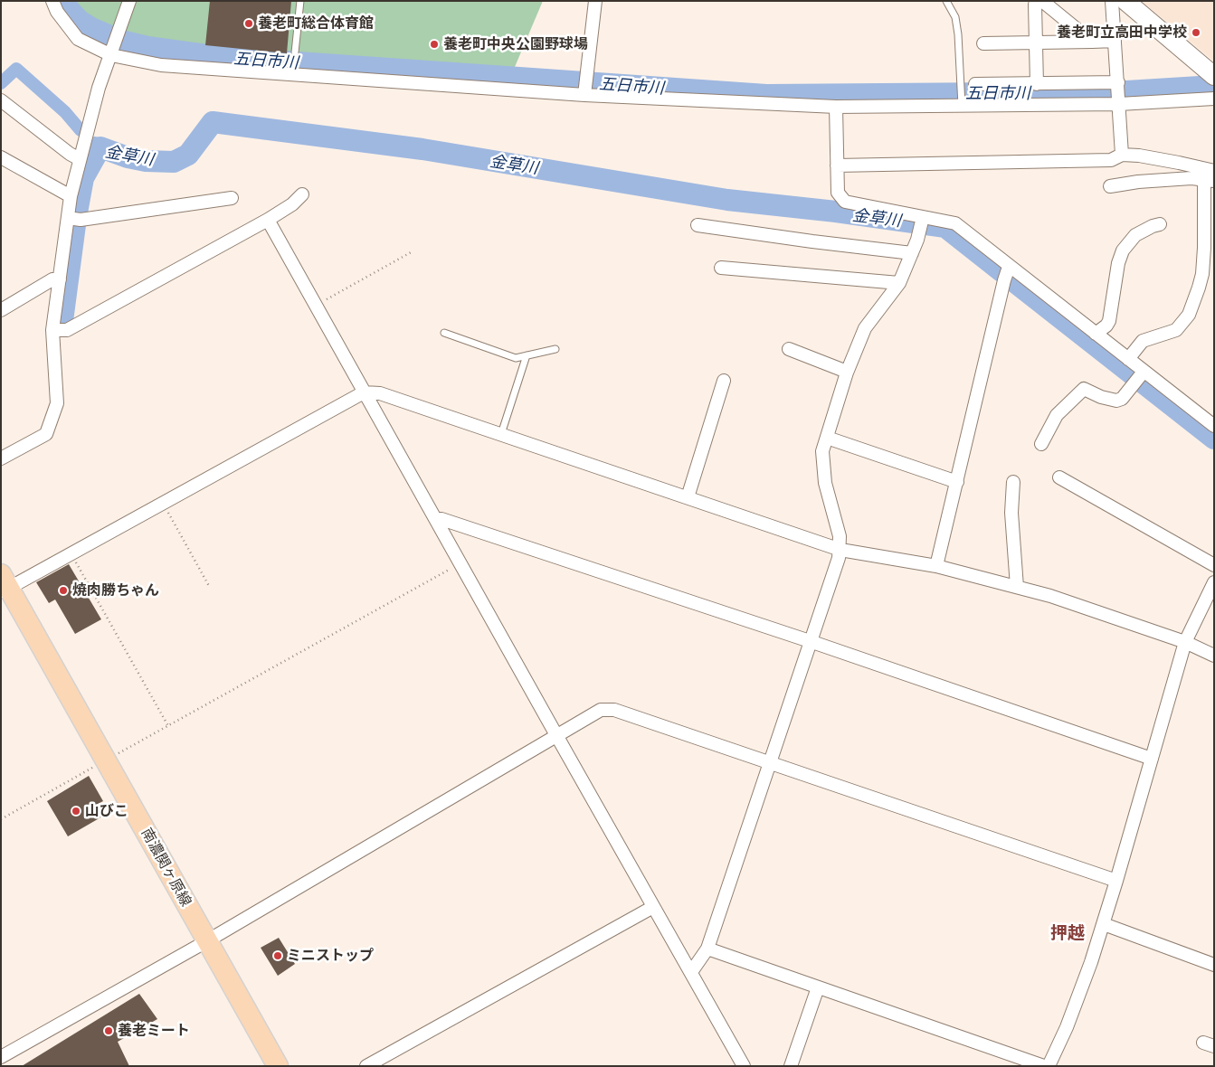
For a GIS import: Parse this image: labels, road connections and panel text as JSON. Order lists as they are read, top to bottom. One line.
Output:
{"streets":{"main road":["南濃関ヶ原線"]},"districts":["押越"],"water":["五日市川","金草川"],"places":["養老町総合体育館","養老町立高田中学校","養老町中央公園野球場","焼肉勝ちゃん","山びこ","ミニストップ","養老ミート"]}
